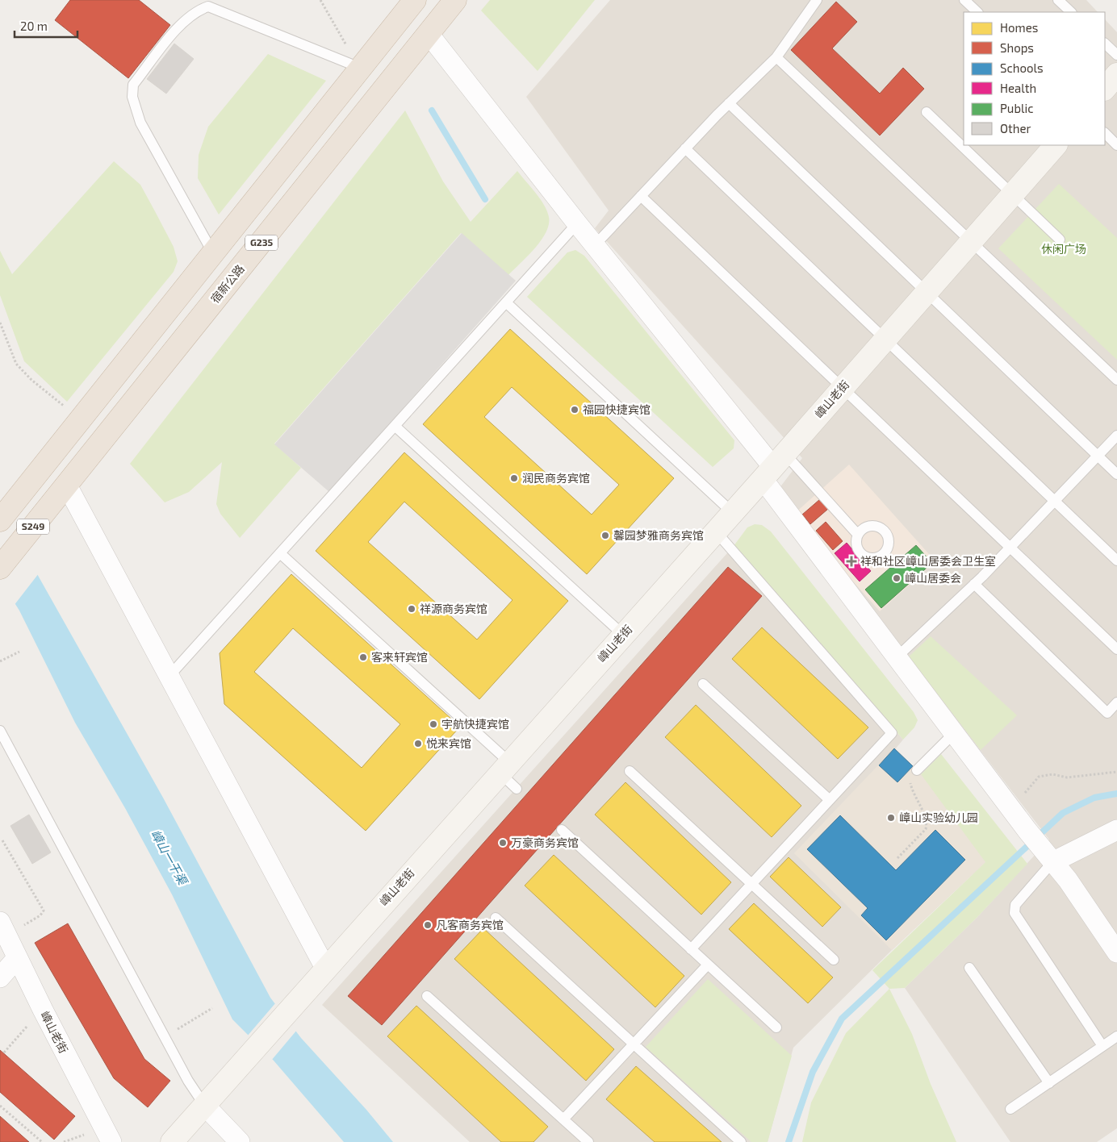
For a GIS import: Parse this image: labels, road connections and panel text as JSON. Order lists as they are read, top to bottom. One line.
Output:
{"streets":{"highway":["G235","宿新公路","S249"],"street":["嶂山老街"]},"crossings":[["G235","S249"]],"water":["嶂山一干渠"],"parks":["休闲广场"],"places":{"other":["福园快捷宾馆","润民商务宾馆","馨园梦雅商务宾馆","嶂山居委会","祥源商务宾馆","客来轩宾馆","宇航快捷宾馆","悦来宾馆","嶂山实验幼儿园","万豪商务宾馆","凡客商务宾馆"],"health":["祥和社区嶂山居委会卫生室"]},"legend":["Homes","Shops","Schools","Health","Public","Other"],"scale_bar":"20 m"}
